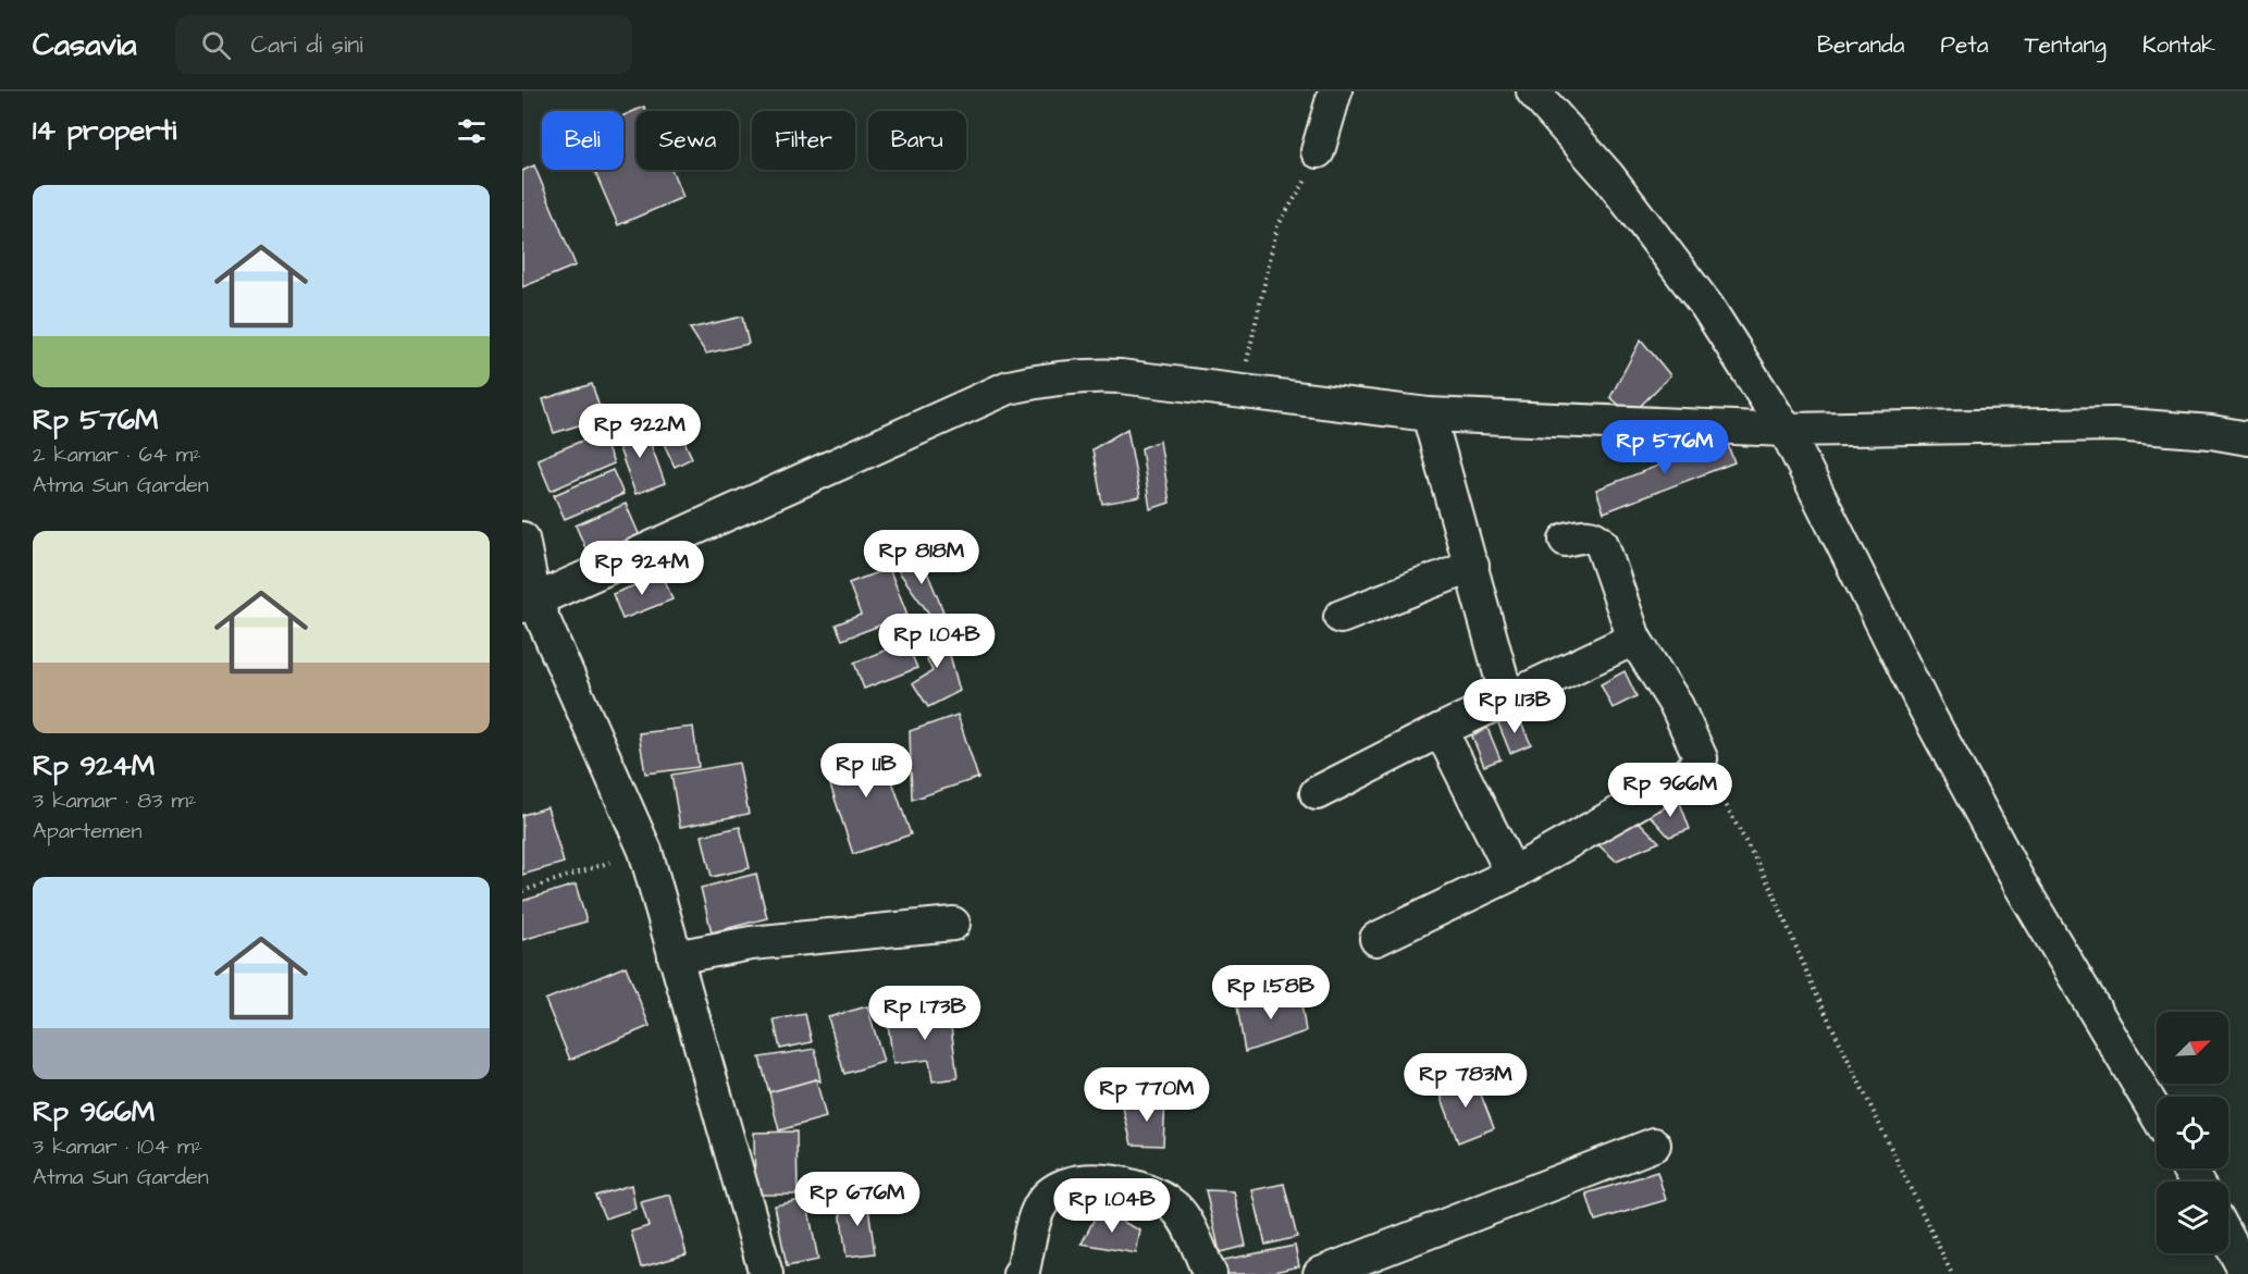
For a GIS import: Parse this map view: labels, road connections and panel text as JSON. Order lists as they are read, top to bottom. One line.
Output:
{"north":"top right","page":{"header":"Casavia","search":"Cari di sini","nav":["Beranda","Peta","Tentang","Kontak"],"heading":"14 properti","chip":["Beli","Sewa","Filter","Baru"],"list":[{"name":"Rp 576M","note":"2 kamar · 64 m² · Atma Sun Garden"},{"name":"Rp 924M","note":"3 kamar · 83 m² · Apartemen"},{"name":"Rp 966M","note":"3 kamar · 104 m² · Atma Sun Garden"}],"price":["Rp 922M","Rp 576M","Rp 818M","Rp 924M","Rp 1.04B","Rp 1.13B","Rp 1.1B","Rp 966M","Rp 1.58B","Rp 1.73B","Rp 783M","Rp 770M","Rp 676M","Rp 1.04B"]}}
